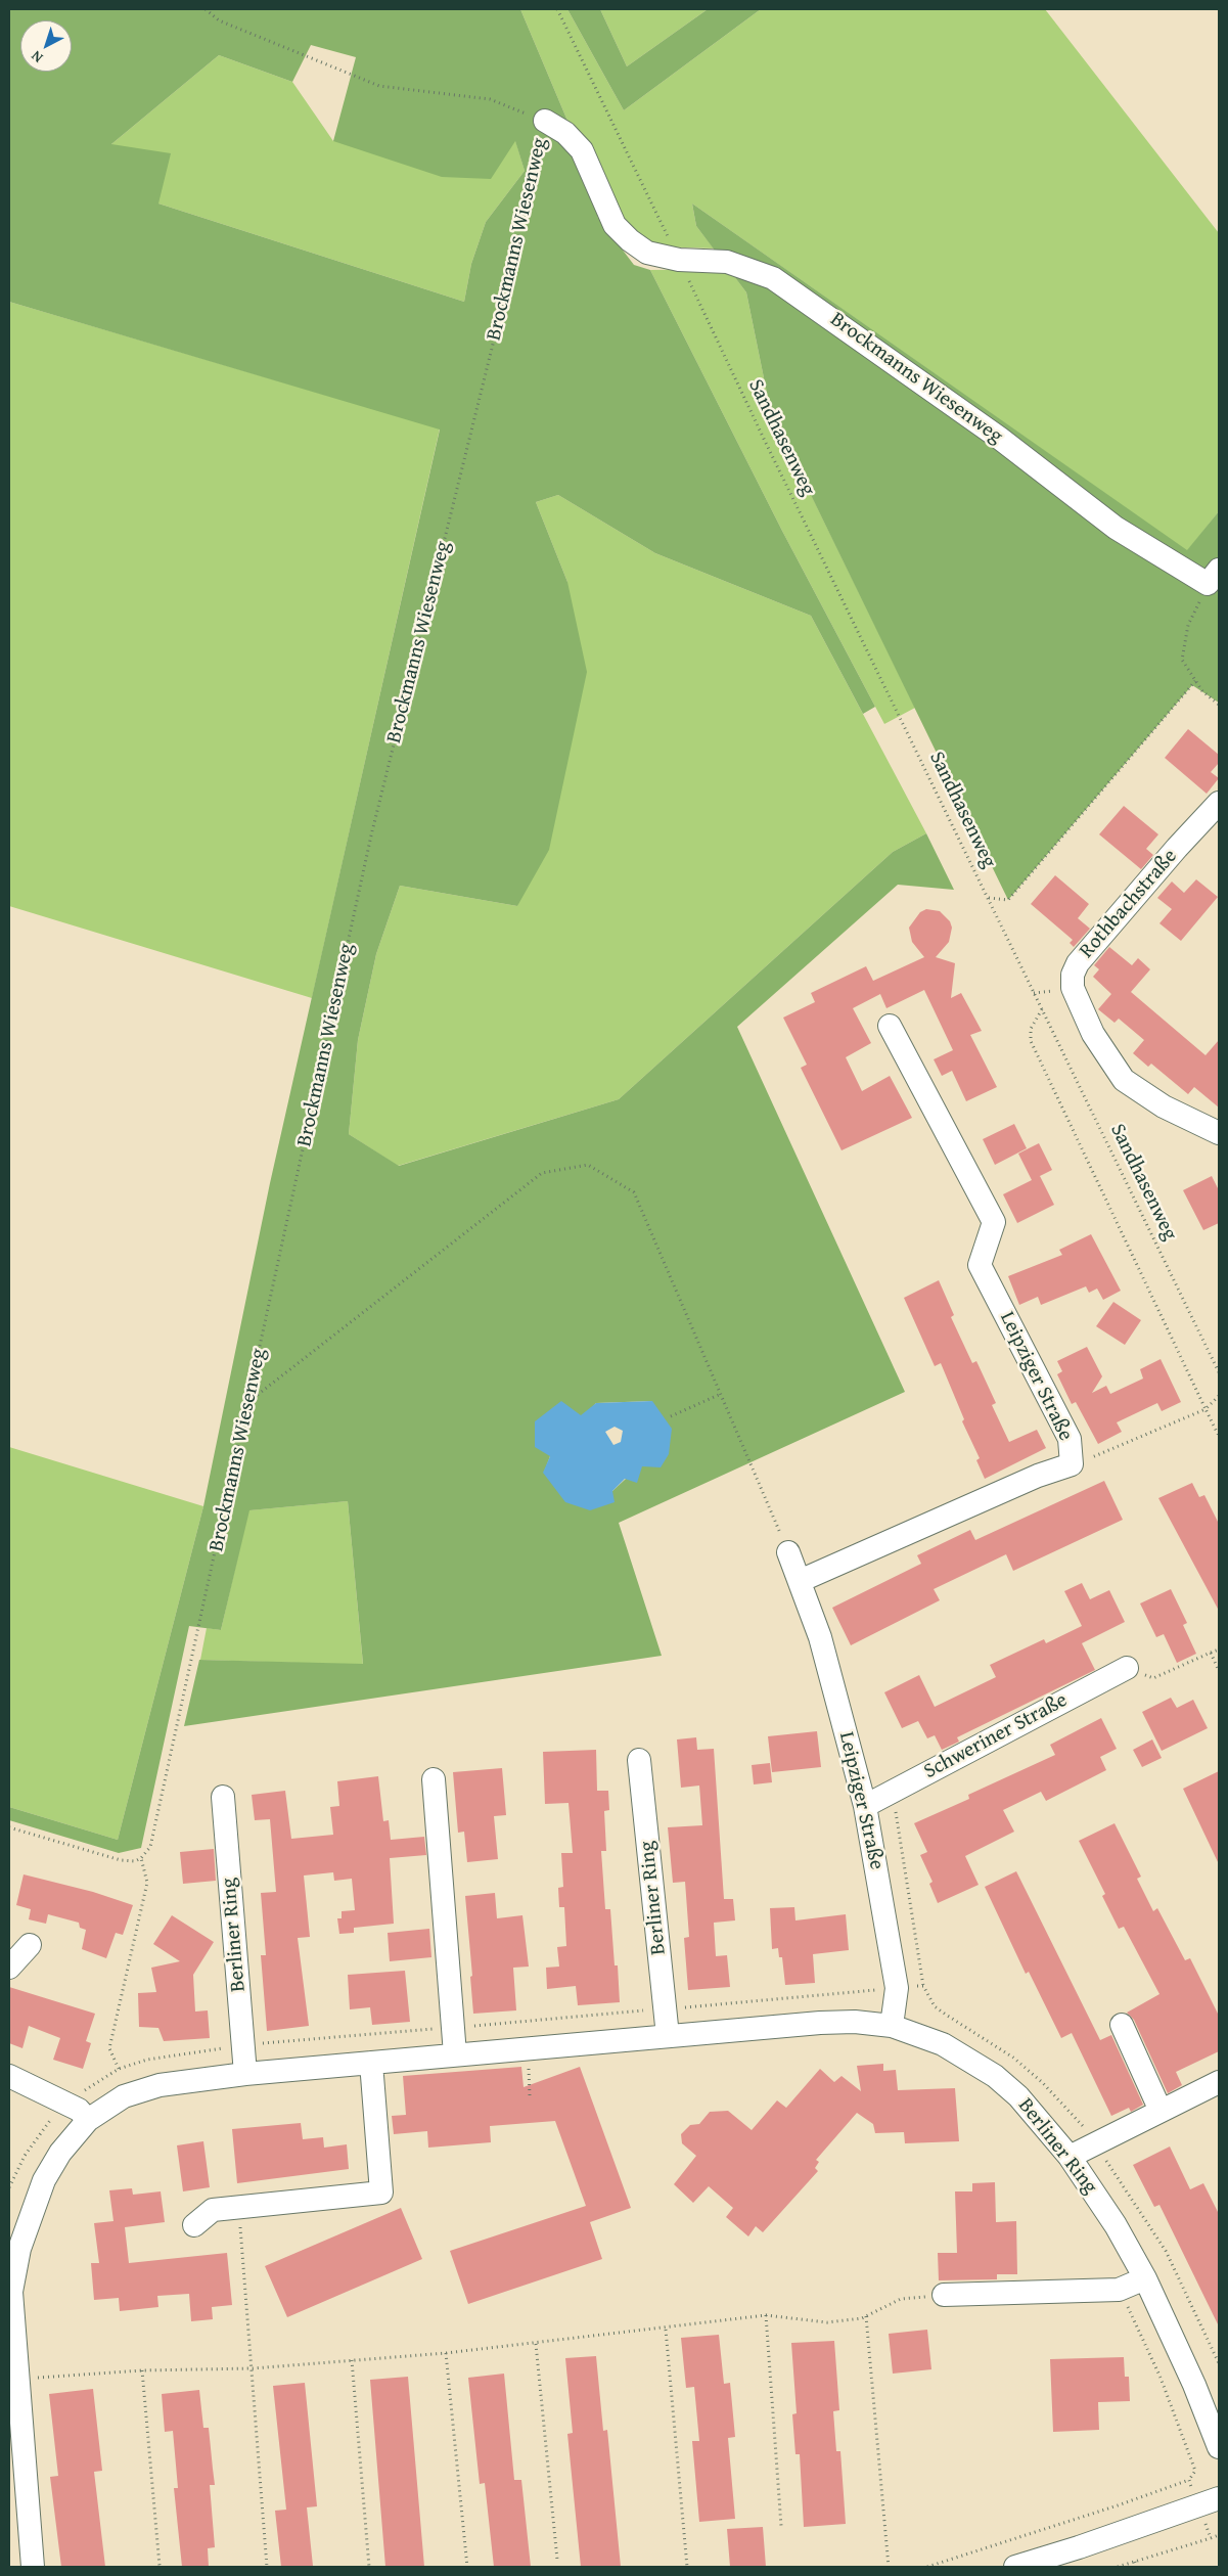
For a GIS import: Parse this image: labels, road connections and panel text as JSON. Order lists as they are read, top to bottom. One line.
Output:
{"streets":{"street":["Brockmanns Wiesenweg","Rothbachstraße","Leipziger Straße","Schweriner Straße","Berliner Ring"],"path":["Sandhasenweg"]},"crossings":[["Brockmanns Wiesenweg","Sandhasenweg"],["Leipziger Straße","Schweriner Straße"],["Leipziger Straße","Berliner Ring"]],"north":"bottom left"}
